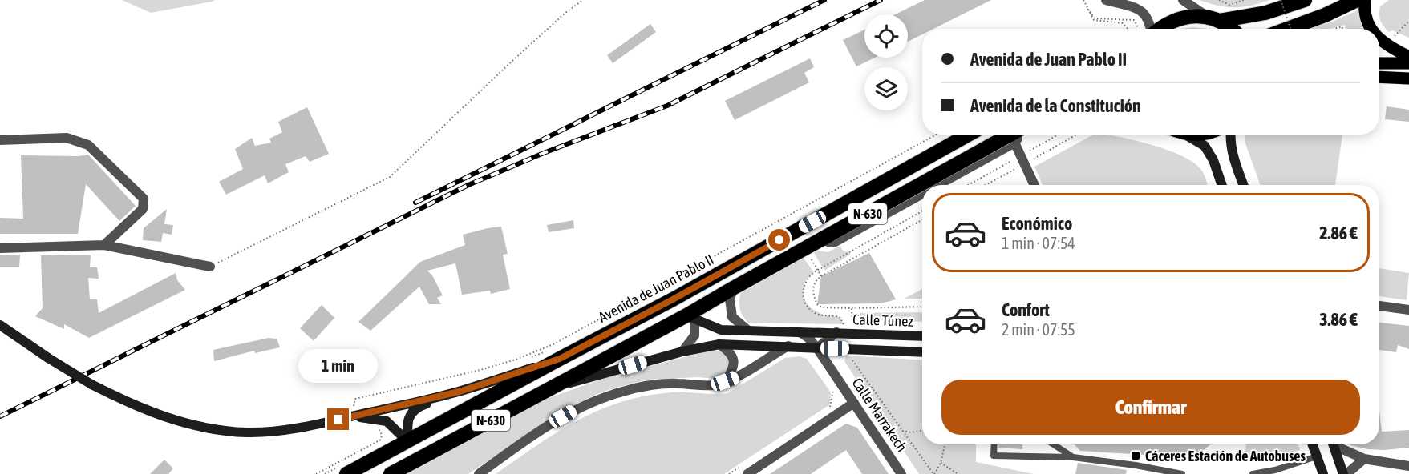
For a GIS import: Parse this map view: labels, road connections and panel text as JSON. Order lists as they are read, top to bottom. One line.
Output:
{"streets":{"highway":["N-630","Avenida de Juan Pablo II"],"main road":["Calle Túnez"],"street":["Calle Marrakech"]},"crossings":[["N-630","Calle Túnez"],["Calle Túnez","Calle Marrakech"]],"places":{"transit":["Cáceres Estación de Autobuses"]},"page":{"banner":["Avenida de Juan Pablo II","Avenida de la Constitución"],"list":[{"name":"Económico","note":"1 min · 07:54","value":"2.86 €"},{"name":"Confort","note":"2 min · 07:55","value":"3.86 €"}],"bubble":"1 min","buttons":"Confirmar"}}
